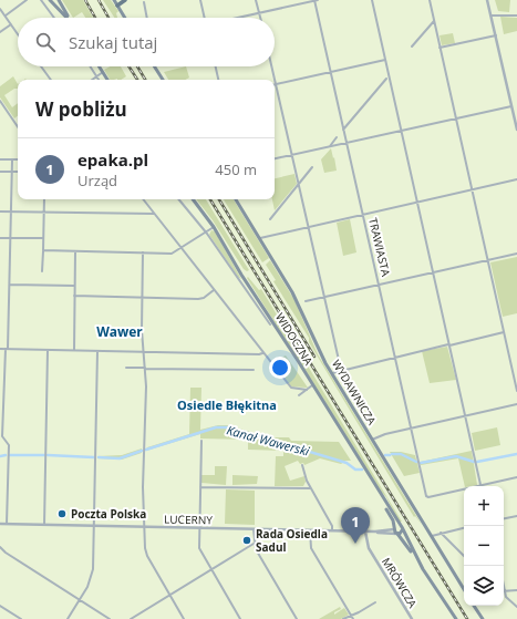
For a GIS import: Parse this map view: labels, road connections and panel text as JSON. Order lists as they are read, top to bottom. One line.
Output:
{"streets":{"main road":["WIDOCZNA","WYDAWNICZA"],"street":["TRAWIASTA","LUCERNY","MRÓWCZA"]},"crossings":[["WIDOCZNA","LUCERNY"],["LUCERNY","MRÓWCZA"]],"districts":["Wawer","Osiedle Błękitna"],"water":["Kanał Wawerski"],"places":["Poczta Polska","Rada Osiedla Sadul"],"page":{"search":"Szukaj tutaj","heading":"W pobliżu","list":[{"mark":"1","name":"epaka.pl","note":"Urząd","value":"450 m"}],"map_buttons":["+","−"],"pins":"1"}}
